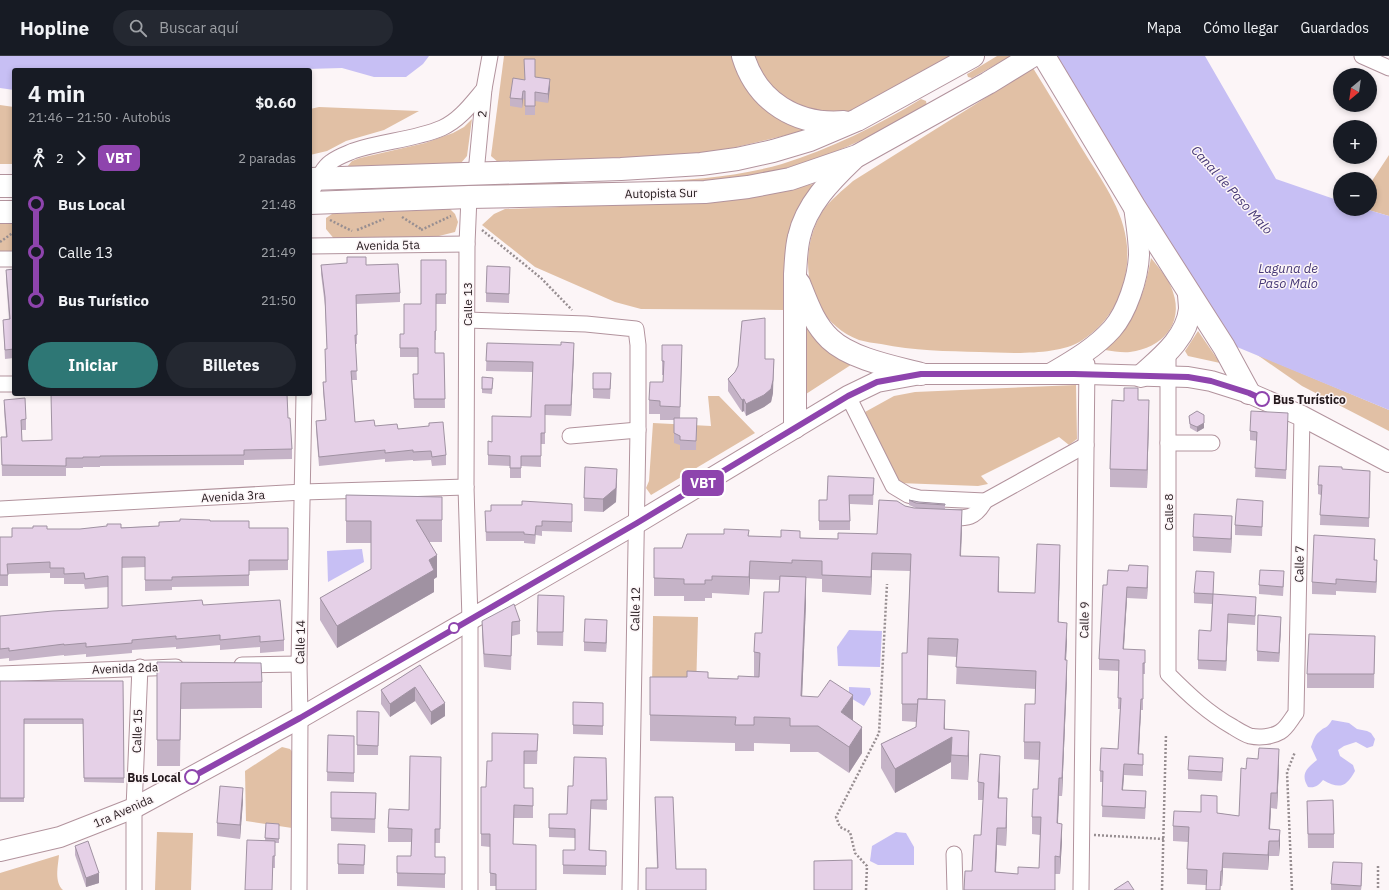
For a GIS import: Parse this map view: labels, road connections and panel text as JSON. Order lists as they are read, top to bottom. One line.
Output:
{"streets":{"highway":["Autopista Sur"],"main road":["1ra Avenida"],"street":["2","Avenida 5ta","Calle 13","Avenida 3ra","Calle 8","Calle 7","Calle 12","Calle 9","Calle 14","Avenida 2da","Calle 15"]},"crossings":[["2","Autopista Sur"],["Autopista Sur","Calle 13"],["Avenida 5ta","Calle 13"],["Calle 13","Avenida 3ra"],["Calle 13","1ra Avenida"],["Avenida 3ra","Calle 14"],["Calle 8","Calle 7"],["Calle 8","1ra Avenida"],["Calle 7","1ra Avenida"],["Calle 12","1ra Avenida"],["Calle 9","1ra Avenida"],["Calle 14","1ra Avenida"],["Avenida 2da","Calle 15"],["Calle 15","1ra Avenida"]],"water":["Canal de Paso Malo","Laguna de Paso Malo"],"places":["Bus Turístico","Bus Local"],"lines":["bus line VBT"],"north":"bottom left","page":{"header":"Hopline","search":"Buscar aquí","nav":["Mapa","Cómo llegar","Guardados"],"on_map":"VBT","map_buttons":["+","−"],"heading":["4 min","21:46 – 21:50 · Autobús","$0.60"],"legs":["2","VBT","2 paradas"],"list":[{"name":"Bus Local","value":"21:48"},{"name":"Calle 13","value":"21:49"},{"name":"Bus Turístico","value":"21:50"}],"buttons":["Iniciar","Billetes"]}}
